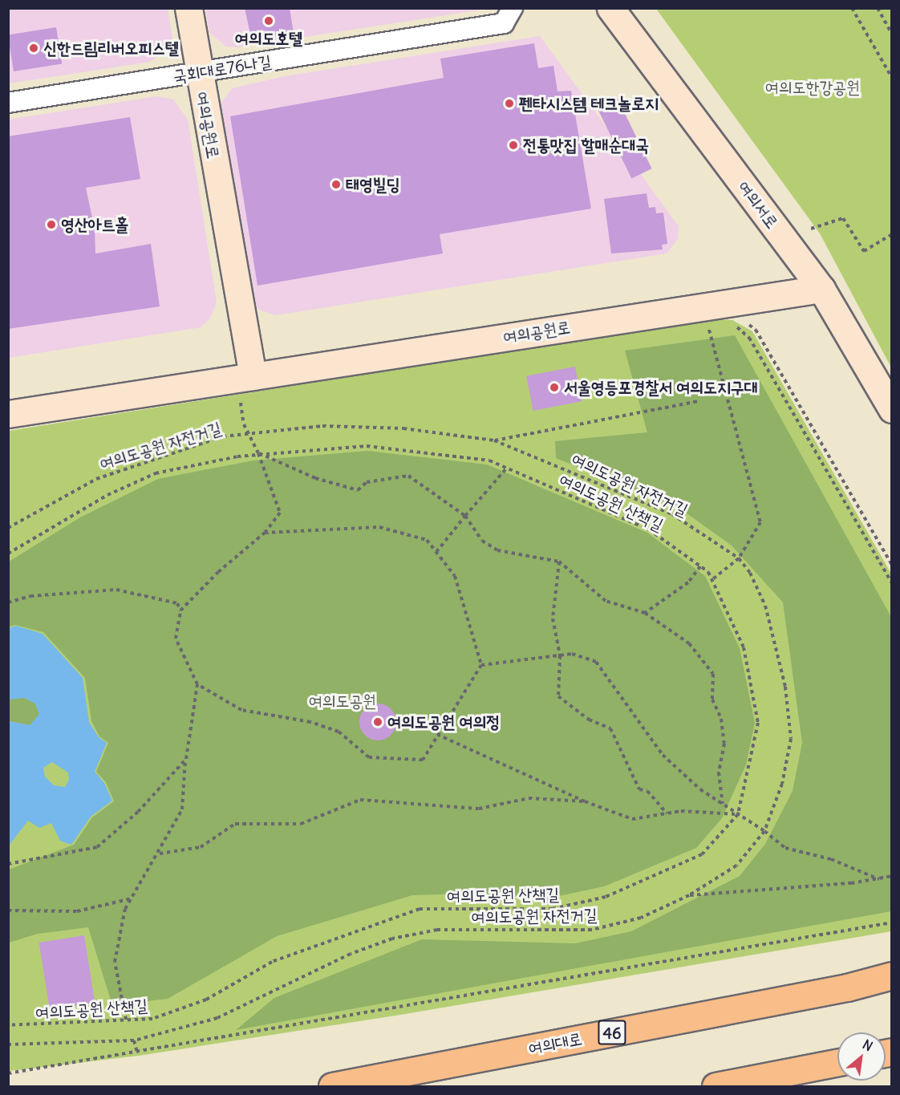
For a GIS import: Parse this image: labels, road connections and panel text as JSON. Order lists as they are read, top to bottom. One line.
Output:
{"streets":{"main road":["46","여의대로"],"street":["국회대로76나길","여의공원로","여의서로"],"path":["여의도공원 자전거길","여의도공원 산책길"]},"crossings":[["국회대로76나길","여의공원로"],["여의공원로","여의서로"]],"parks":["여의도한강공원","여의도공원"],"places":["여의도호텔","신한드림리버오피스텔","펜타시스템 테크놀로지","전통맛집 할매순대국","태영빌딩","영산아트홀","서울영등포경찰서 여의도지구대","여의도공원 여의정"],"north":"top right"}
